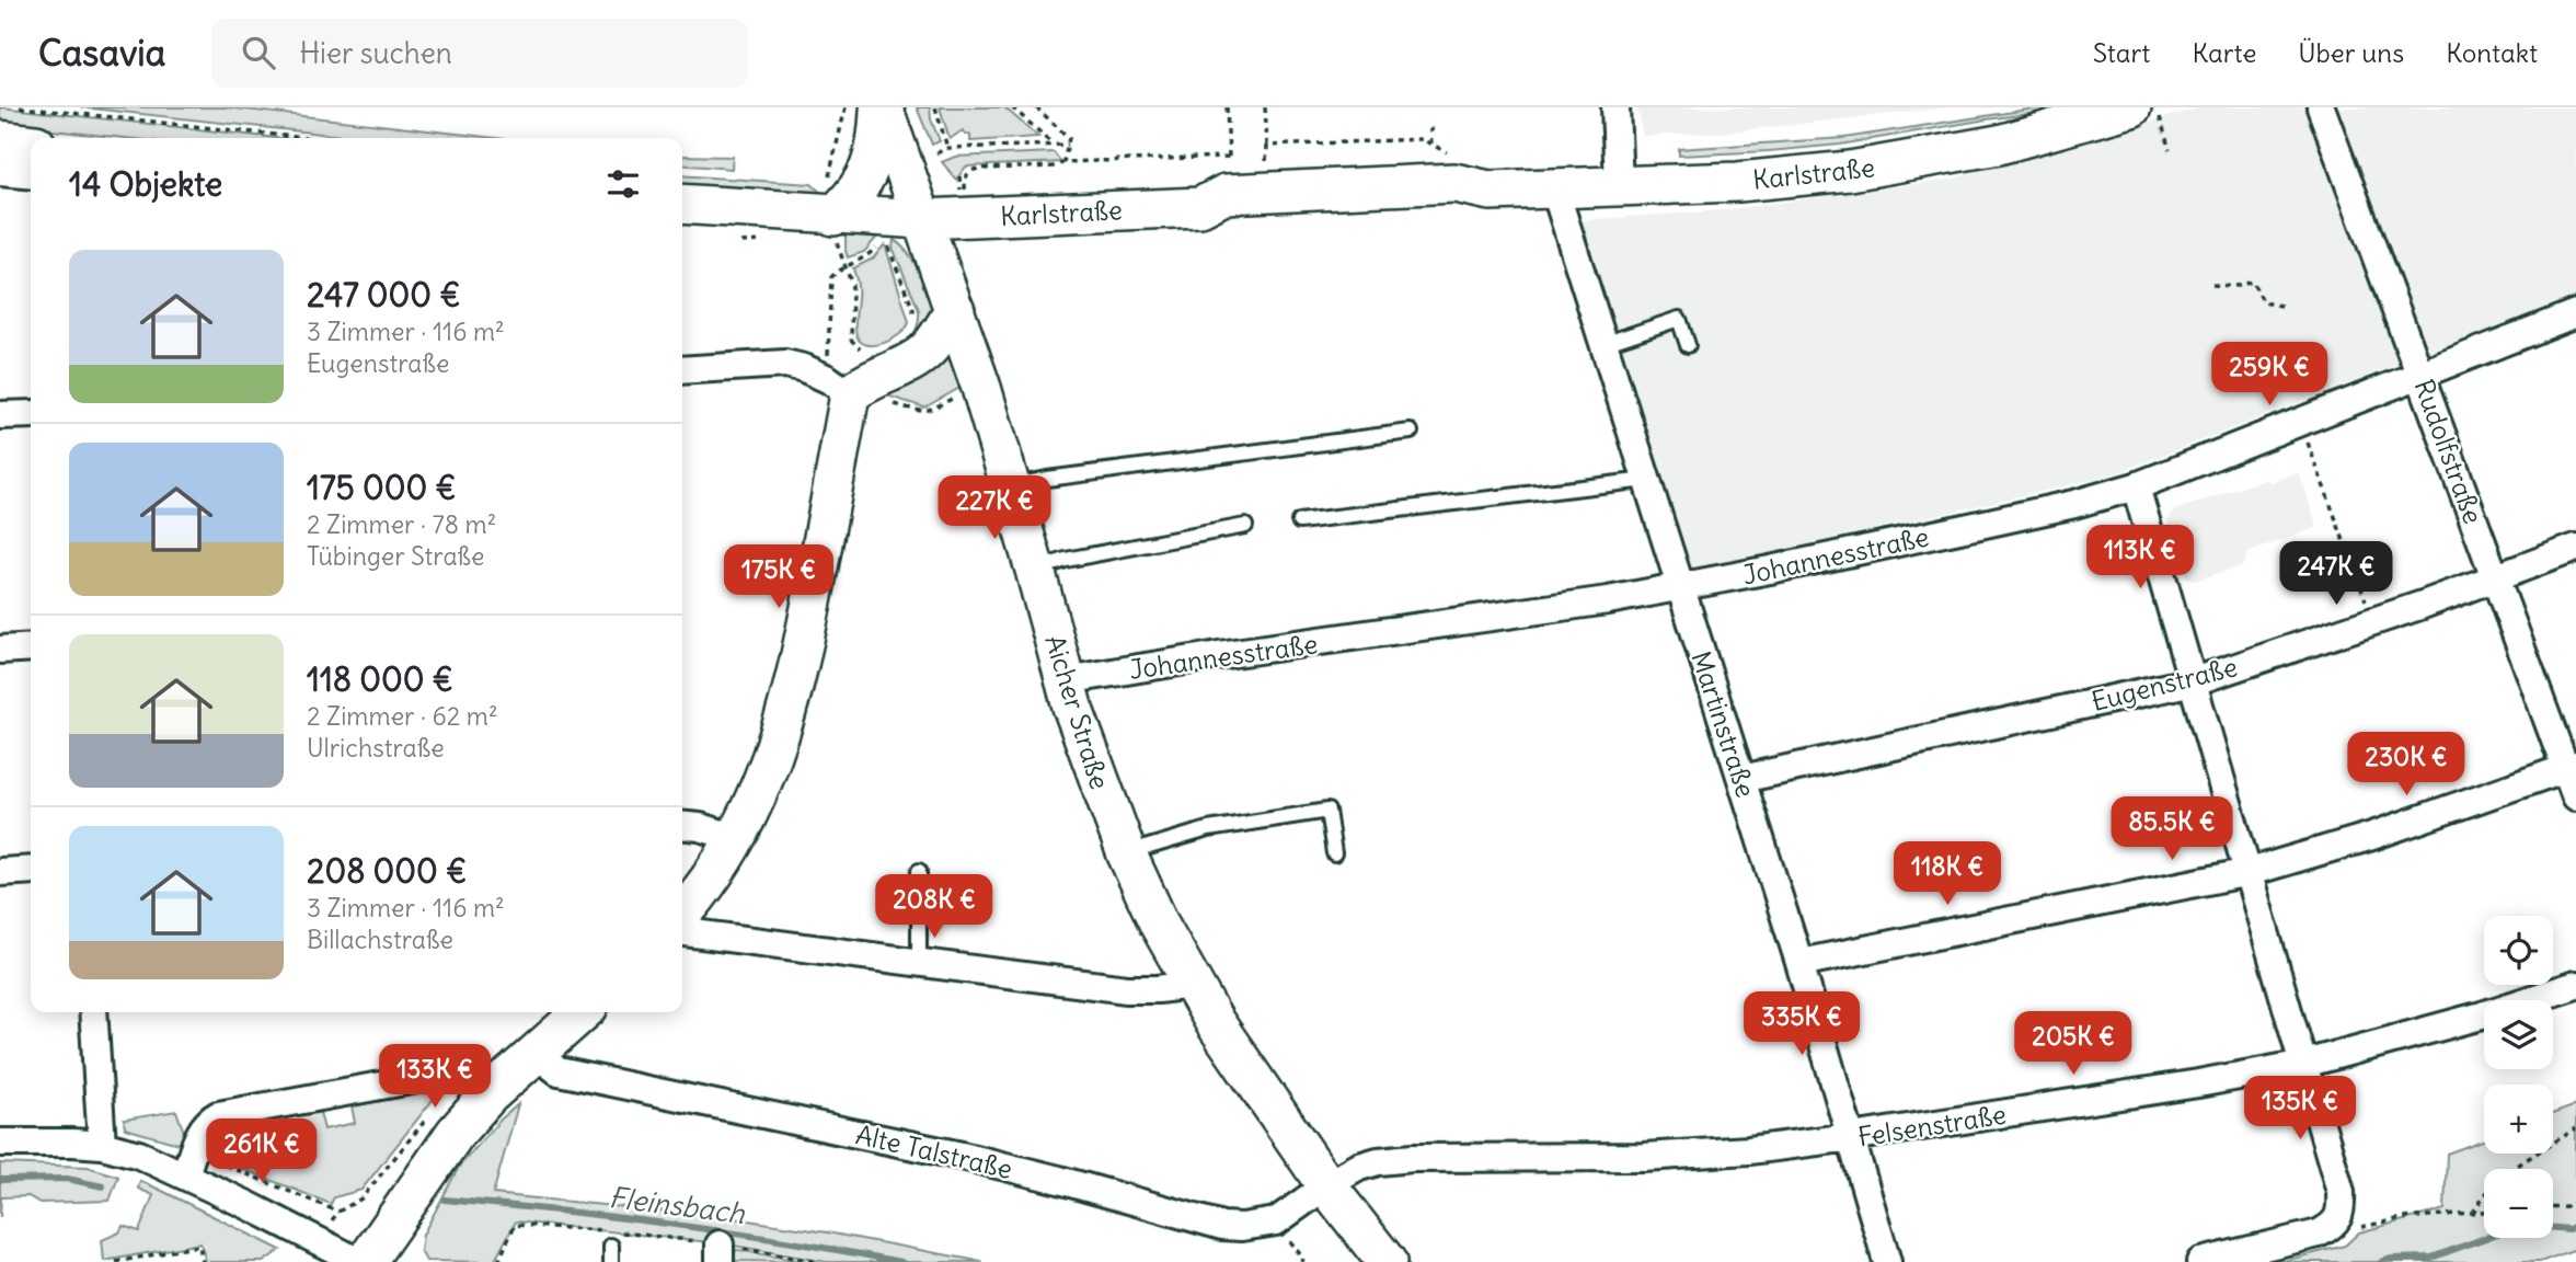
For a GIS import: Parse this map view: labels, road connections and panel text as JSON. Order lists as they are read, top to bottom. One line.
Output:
{"streets":{"main road":["Karlstraße","Aicher Straße"],"street":["Rudolfstraße","Johannesstraße","Eugenstraße","Martinstraße","Felsenstraße","Alte Talstraße"]},"crossings":[["Karlstraße","Aicher Straße"],["Karlstraße","Martinstraße"],["Rudolfstraße","Johannesstraße"],["Rudolfstraße","Eugenstraße"],["Johannesstraße","Aicher Straße"],["Johannesstraße","Martinstraße"],["Eugenstraße","Martinstraße"],["Aicher Straße","Felsenstraße"],["Aicher Straße","Alte Talstraße"],["Martinstraße","Felsenstraße"],["Felsenstraße","Alte Talstraße"]],"water":["Fleinsbach"],"page":{"header":"Casavia","search":"Hier suchen","nav":["Start","Karte","Über uns","Kontakt"],"heading":"14 Objekte","list":[{"name":"247 000 €","note":"3 Zimmer · 116 m² · Eugenstraße"},{"name":"175 000 €","note":"2 Zimmer · 78 m² · Tübinger Straße"},{"name":"118 000 €","note":"2 Zimmer · 62 m² · Ulrichstraße"},{"name":"208 000 €","note":"3 Zimmer · 116 m² · Billachstraße"}],"price":["259K €","227K €","113K €","247K €","175K €","230K €","85.5K €","118K €","208K €","335K €","205K €","133K €","135K €","261K €"],"map_buttons":["+","−"]}}
